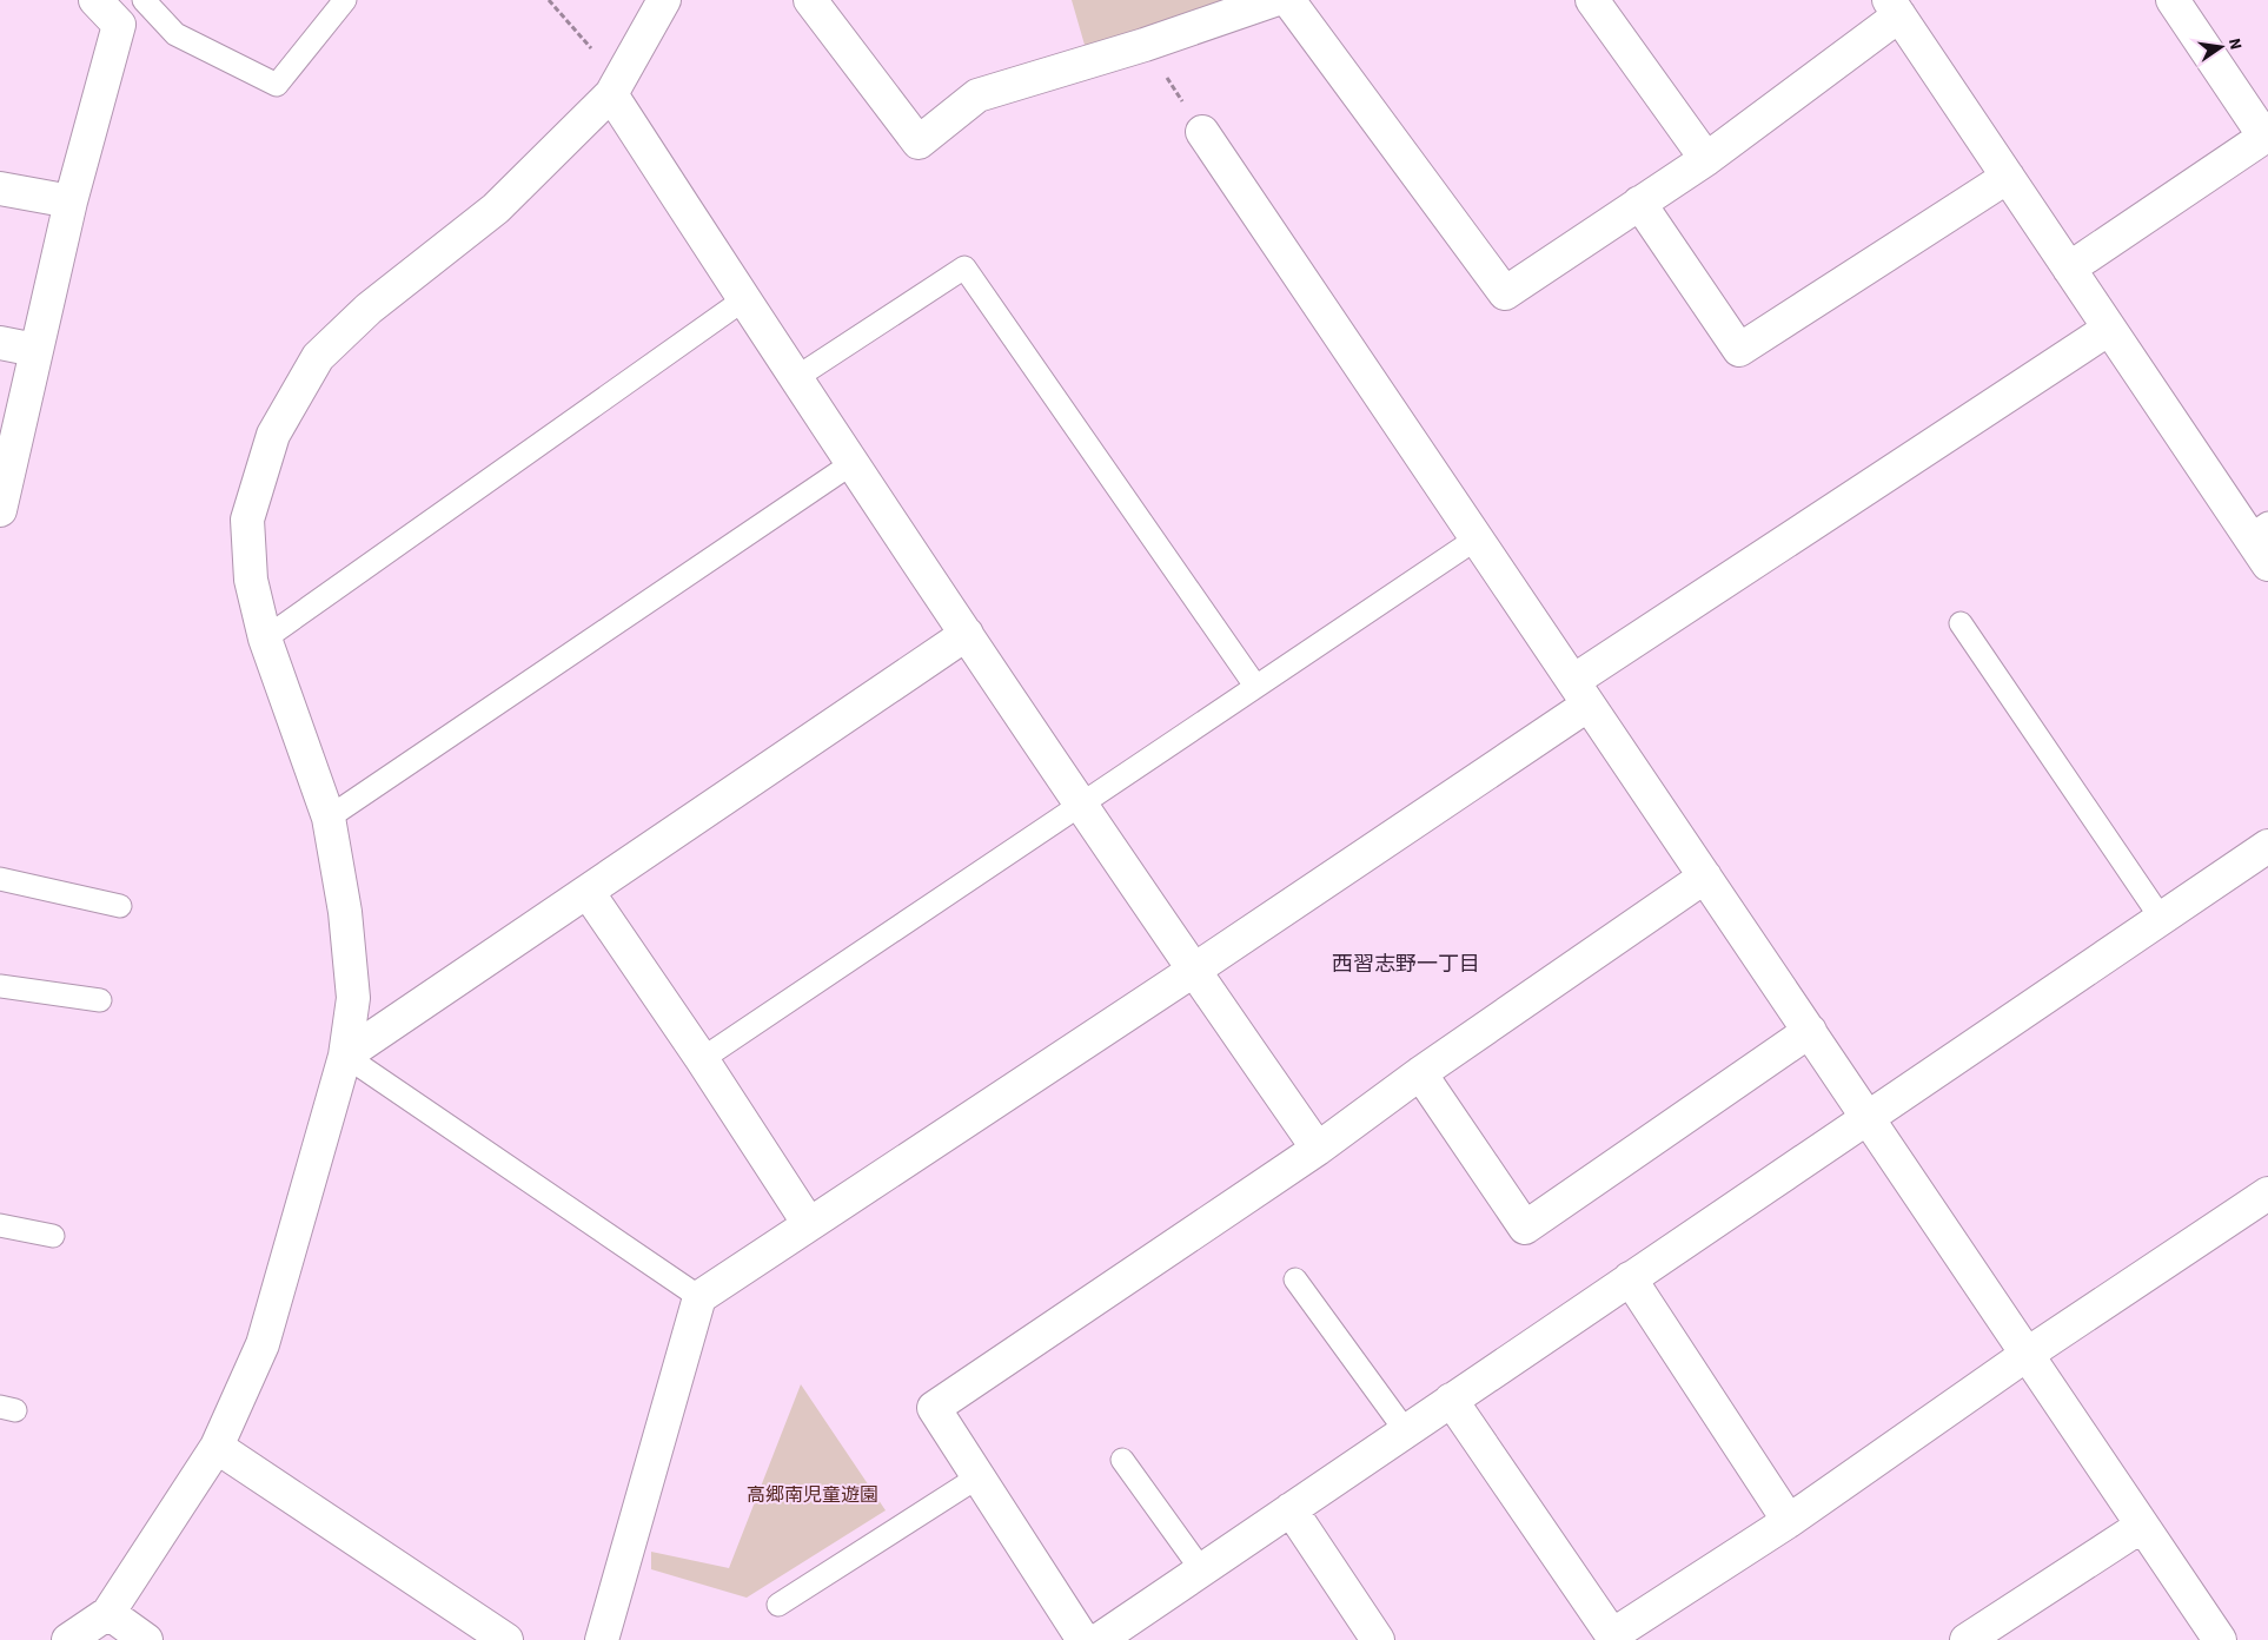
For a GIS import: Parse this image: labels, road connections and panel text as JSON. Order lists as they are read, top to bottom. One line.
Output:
{"districts":["西習志野一丁目"],"parks":["高郷南児童遊園"],"north":"right"}
